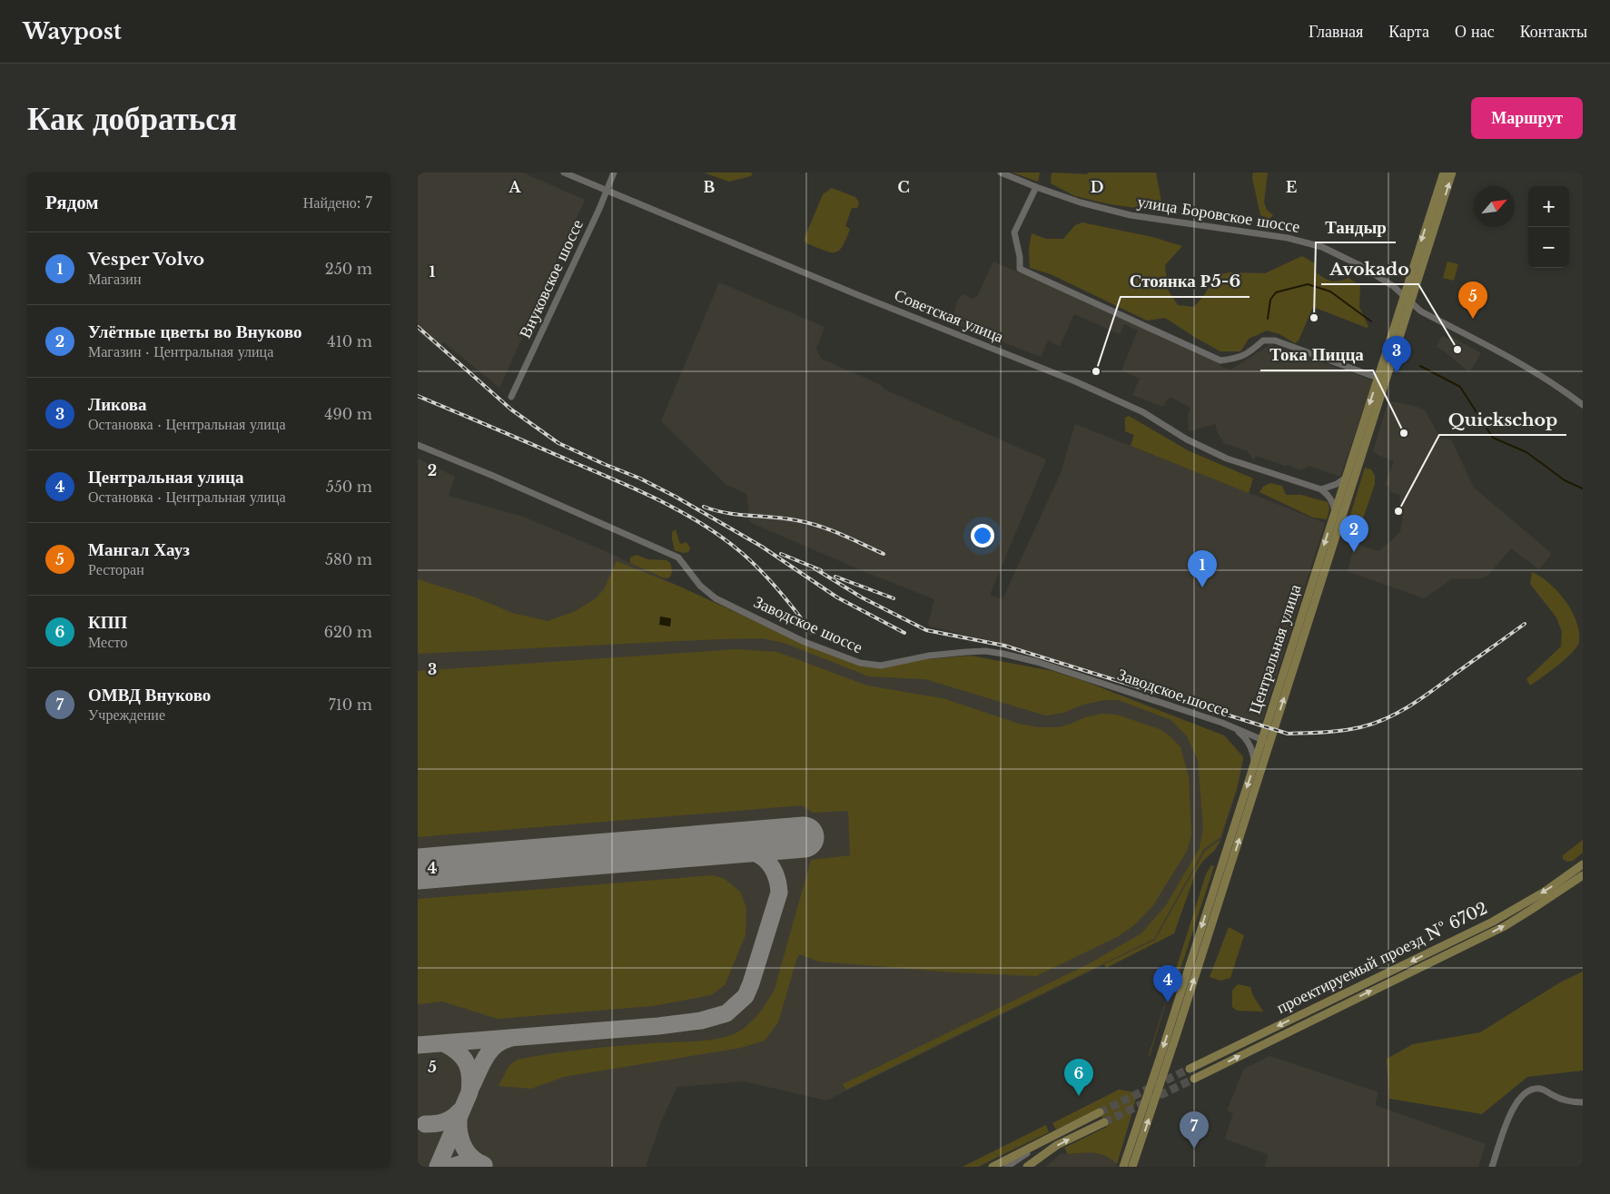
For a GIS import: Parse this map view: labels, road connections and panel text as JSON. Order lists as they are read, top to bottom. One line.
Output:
{"streets":{"main road":["Центральная улица","проектируемый проезд № 6702"],"street":["улица Боровское шоссе","Внуковское шоссе","Советская улица","Заводское шоссе"]},"crossings":[["улица Боровское шоссе","Центральная улица"],["Внуковское шоссе","Советская улица"],["Заводское шоссе","Центральная улица"]],"places":["Тандыр","Avokado","Стоянка Р5-6","Тока Пицца","Quickschop"],"north":"top right","page":{"header":"Waypost","nav":["Главная","Карта","О нас","Контакты"],"buttons":"Маршрут","title":"Как добраться","heading":["Рядом","Найдено: 7"],"map_buttons":["+","−"],"list":[{"mark":"1","name":"Vesper Volvo","note":"Магазин","value":"250 m"},{"mark":"2","name":"Улётные цветы во Внуково","note":"Магазин · Центральная улица","value":"410 m"},{"mark":"3","name":"Ликова","note":"Остановка · Центральная улица","value":"490 m"},{"mark":"4","name":"Центральная улица","note":"Остановка · Центральная улица","value":"550 m"},{"mark":"5","name":"Мангал Хауз","note":"Ресторан","value":"580 m"},{"mark":"6","name":"КПП","note":"Место","value":"620 m"},{"mark":"7","name":"ОМВД Внуково","note":"Учреждение","value":"710 m"}],"pins":["5","3","2","1","4","6","7"]},"grid":{"columns":["A","B","C","D","E"],"rows":["1","2","3","4","5"]}}
